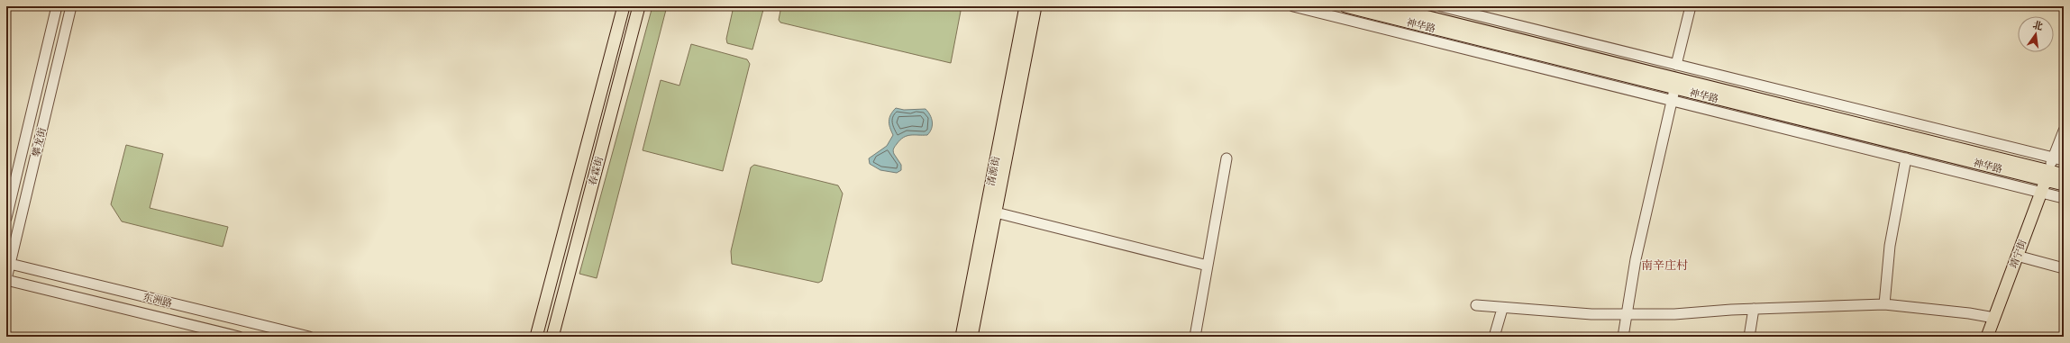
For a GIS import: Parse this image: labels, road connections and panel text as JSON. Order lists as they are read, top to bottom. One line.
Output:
{"streets":{"main road":["神华路","春霖街","清源街","靖宁街"],"street":["攀龙街","东洲路"]},"crossings":[["神华路","靖宁街"],["攀龙街","东洲路"]],"districts":["南辛庄村"],"north":"top"}
